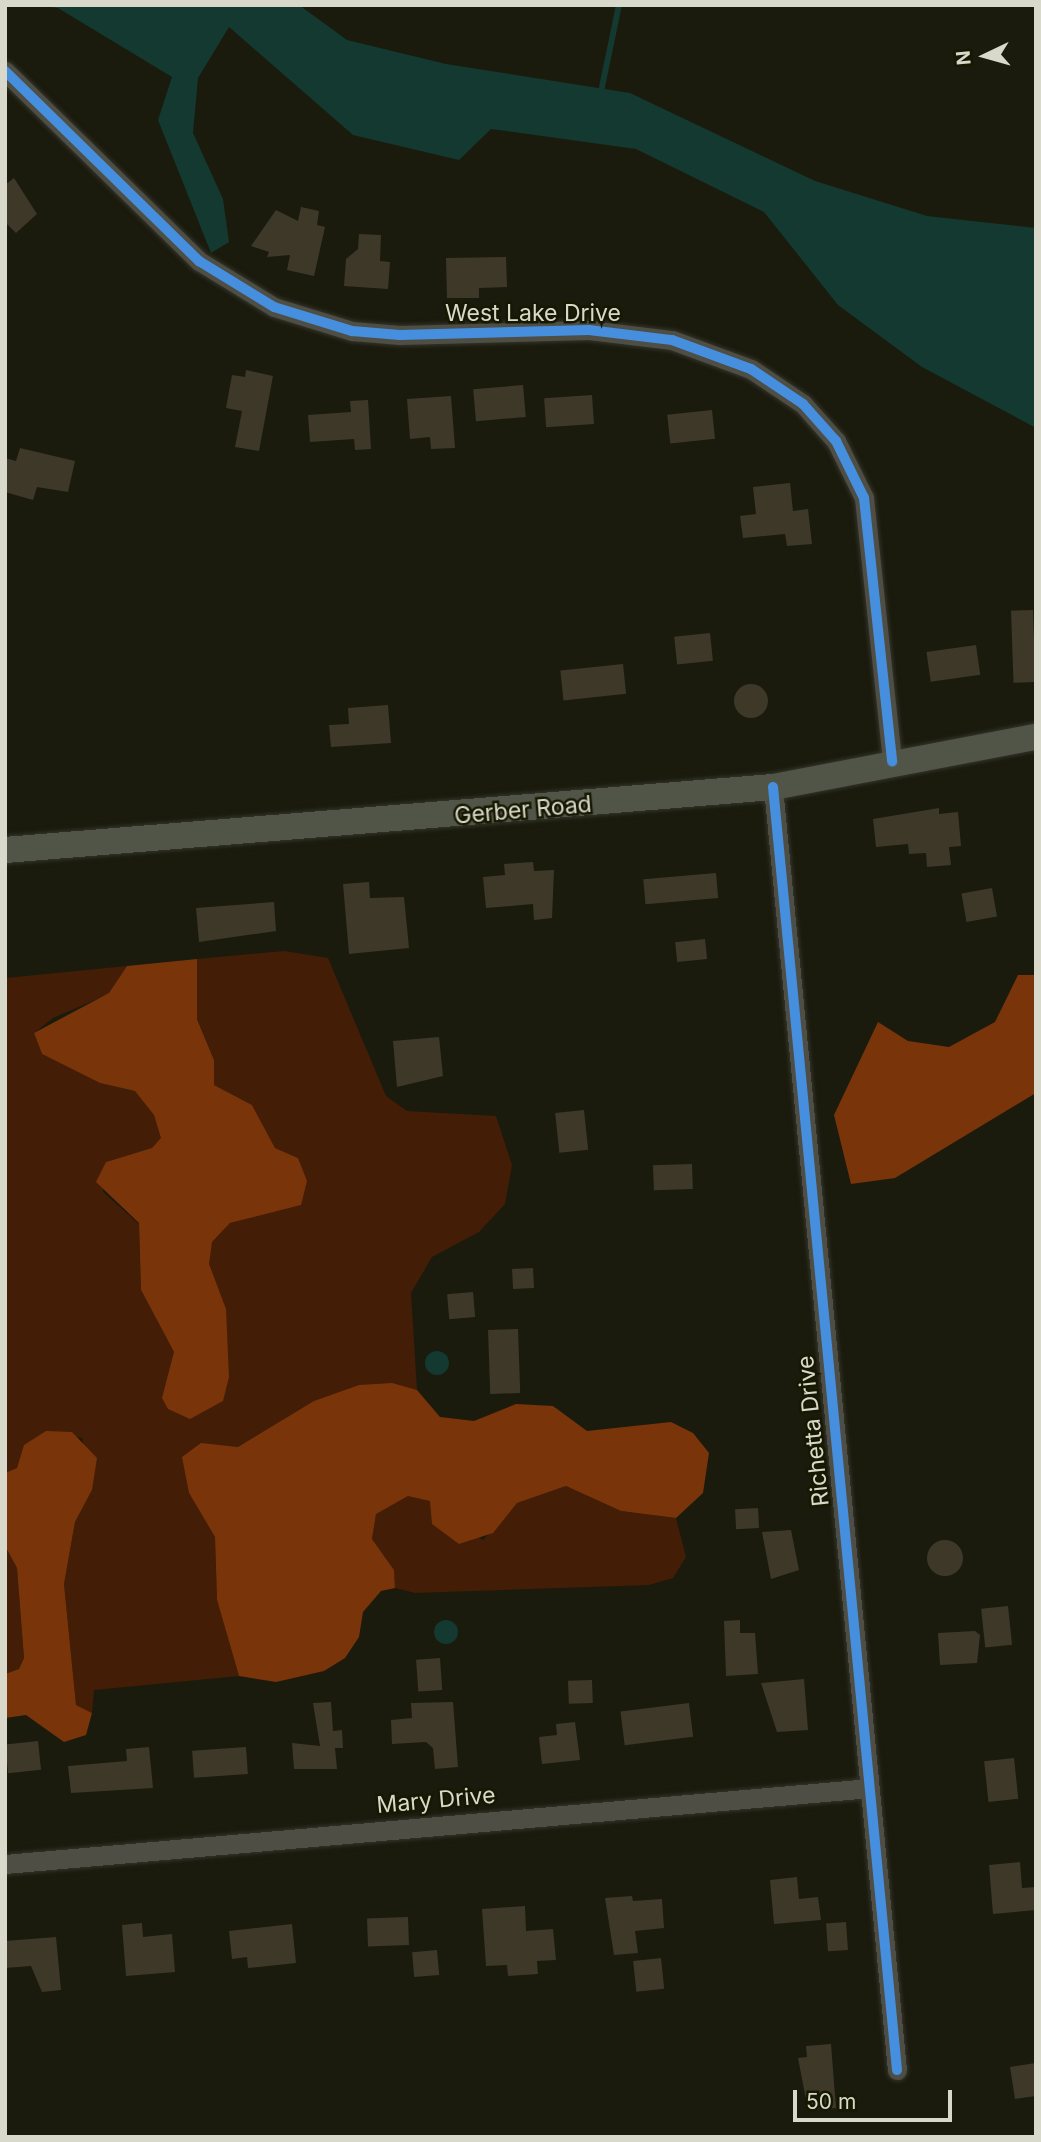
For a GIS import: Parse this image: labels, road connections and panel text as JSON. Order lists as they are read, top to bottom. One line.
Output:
{"streets":{"street":["West Lake Drive","Gerber Road","Richetta Drive","Mary Drive"]},"crossings":[["West Lake Drive","Gerber Road"],["Gerber Road","Richetta Drive"],["Richetta Drive","Mary Drive"]],"scale_bar":"50 m","north":"left"}
